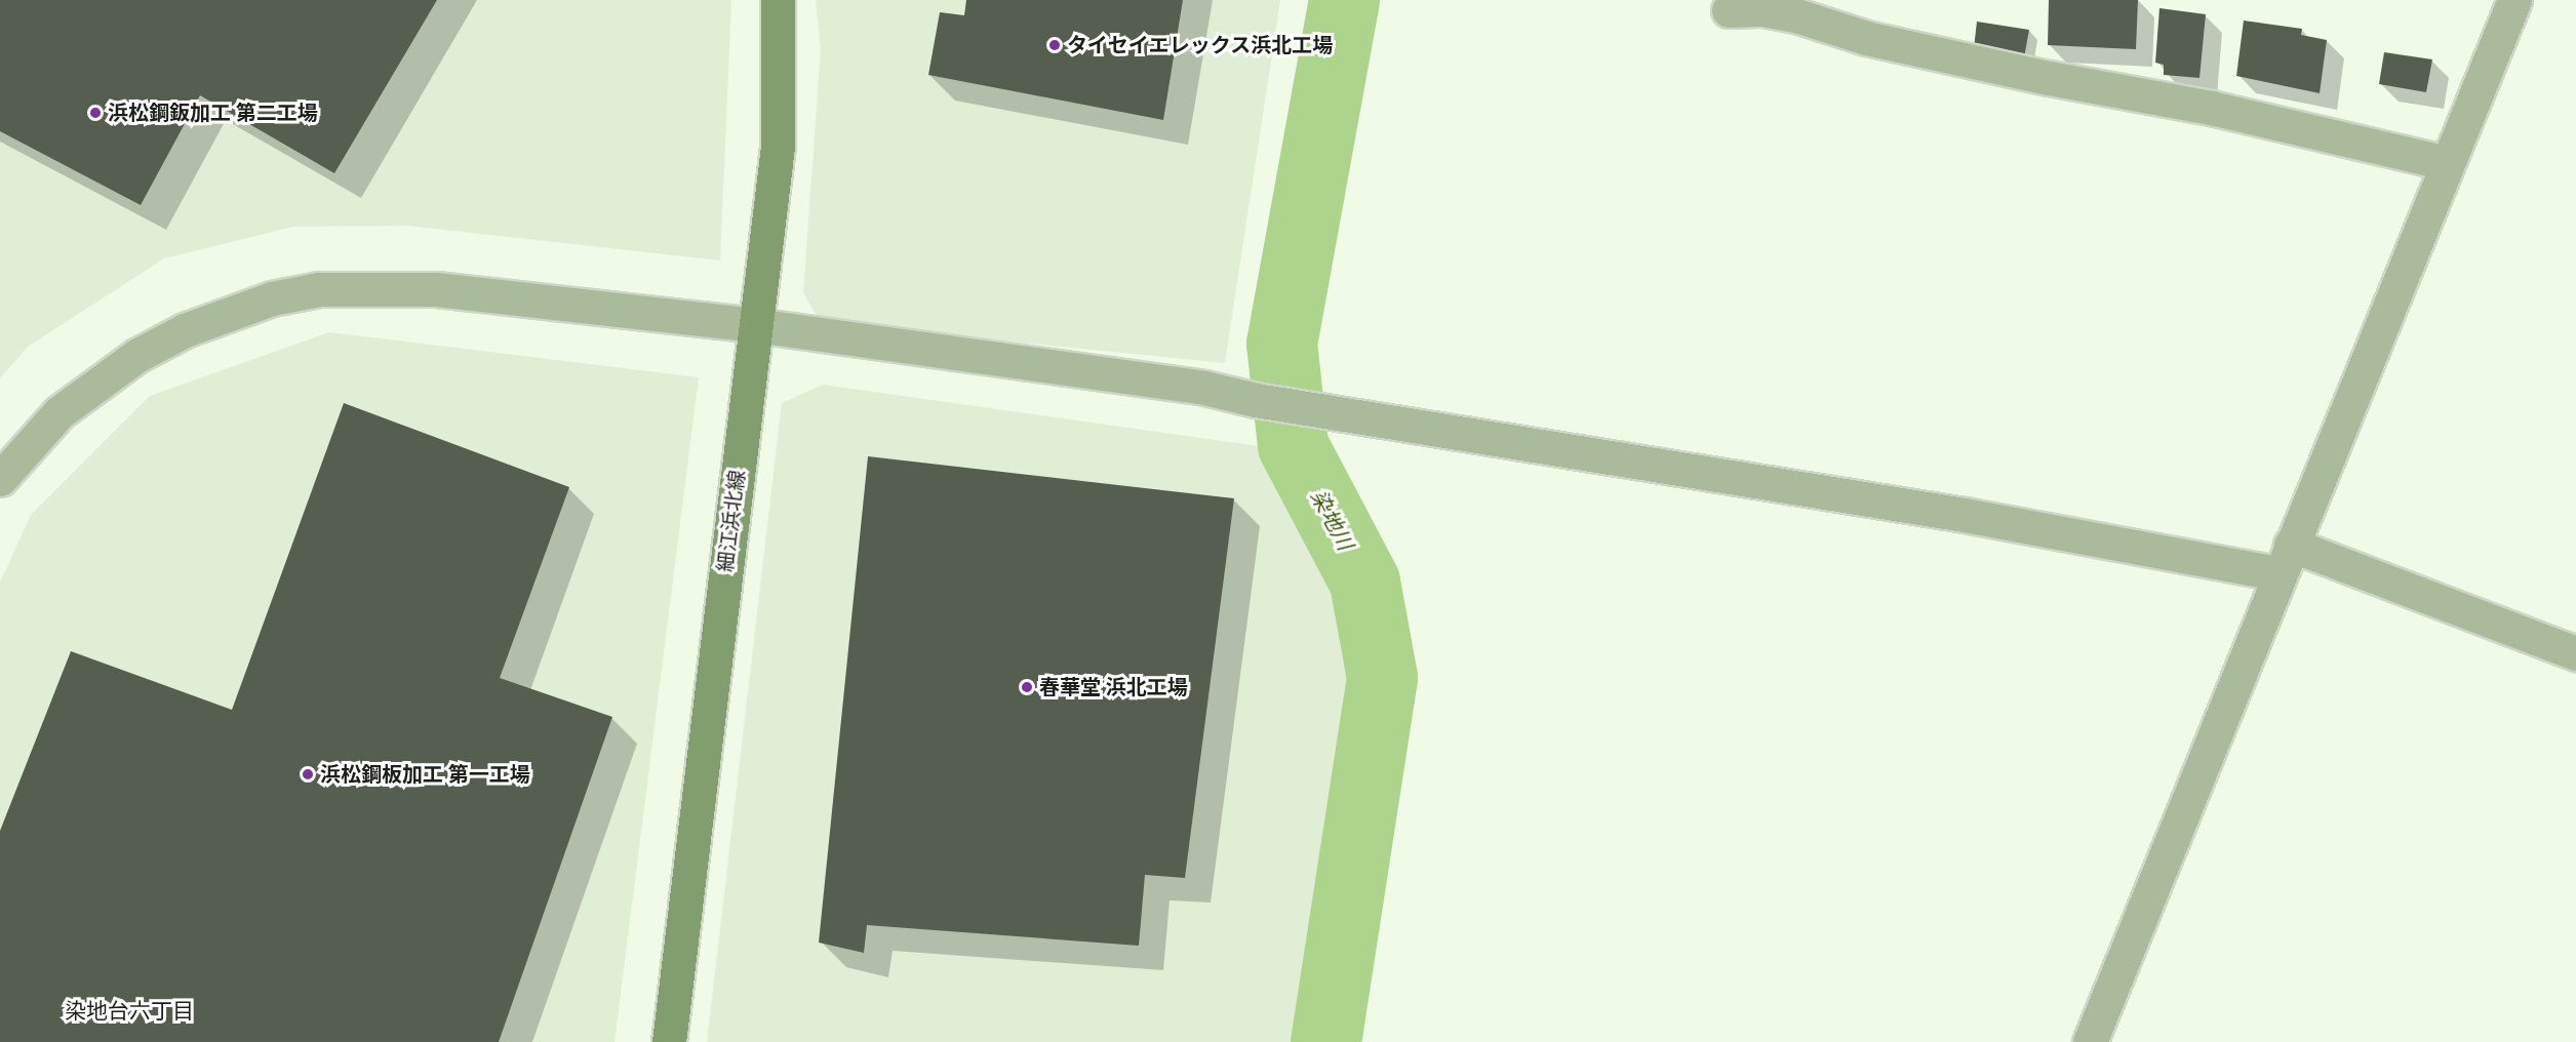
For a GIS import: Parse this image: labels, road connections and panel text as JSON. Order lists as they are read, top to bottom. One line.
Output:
{"streets":{"main road":["細江浜北線"]},"districts":["染地台六丁目"],"water":["染地川"],"places":["タイセイエレックス浜北工場","浜松鋼鈑加工 第二工場","春華堂 浜北工場","浜松鋼板加工 第一工場"]}
